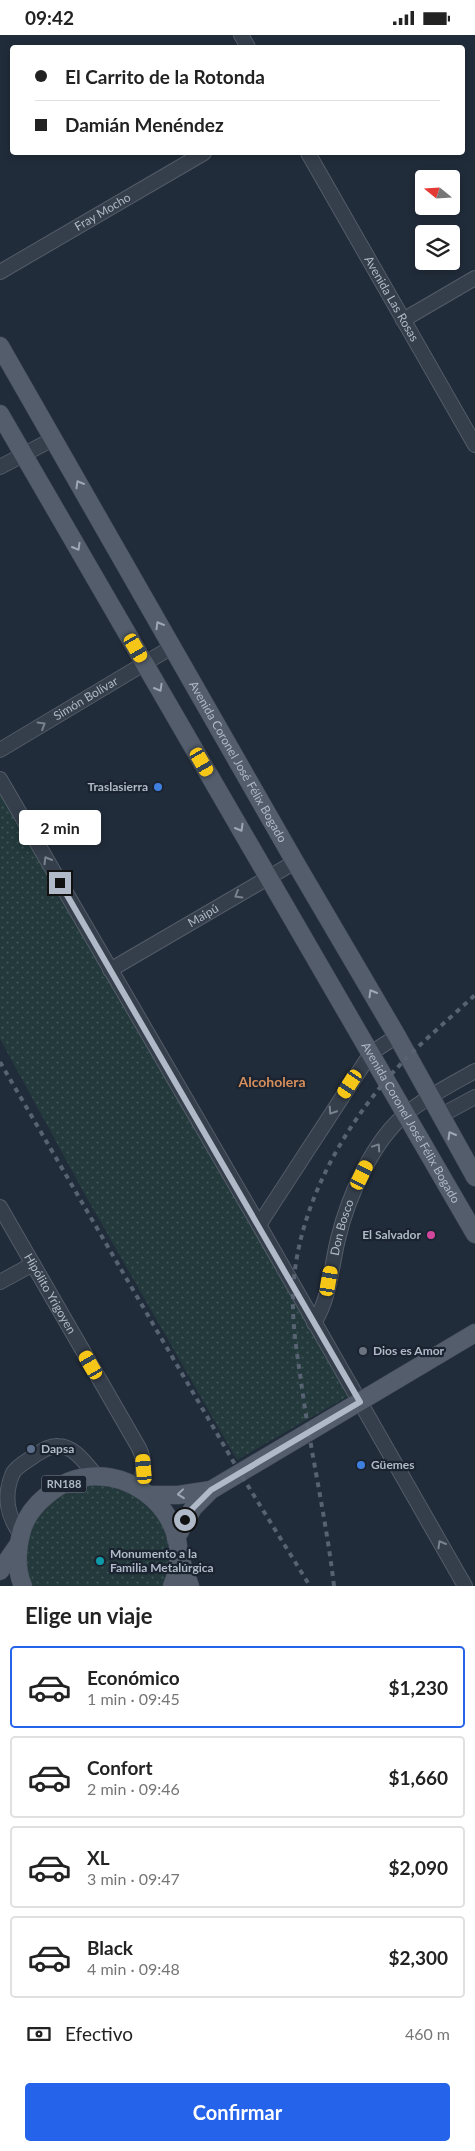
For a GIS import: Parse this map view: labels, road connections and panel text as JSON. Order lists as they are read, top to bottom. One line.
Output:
{"streets":{"main road":["Avenida Coronel José Félix Bogado","RN188"],"street":["Fray Mocho","Avenida Las Rosas","Simón Bolívar","Maipú","Don Bosco","Hipólito Yrigoyen"]},"crossings":[["Simón Bolívar","Avenida Coronel José Félix Bogado"],["Avenida Coronel José Félix Bogado","Maipú"],["Avenida Coronel José Félix Bogado","Don Bosco"],["Hipólito Yrigoyen","RN188"]],"one_way":["Simón Bolívar","Maipú"],"districts":["Alcoholera"],"places":["Traslasierra","El Salvador","Dios es Amor","Dapsa","Güemes","Monumento a la Familia Metalúrgica"],"north":"left","page":{"status":"09:42","banner":["El Carrito de la Rotonda","Damián Menéndez"],"bubble":"2 min","heading":"Elige un viaje","list":[{"name":"Económico","note":"1 min · 09:45","value":"$1,230"},{"name":"Confort","note":"2 min · 09:46","value":"$1,660"},{"name":"XL","note":"3 min · 09:47","value":"$2,090"},{"name":"Black","note":"4 min · 09:48","value":"$2,300"}],"pay":["Efectivo","460 m"],"buttons":"Confirmar"}}
